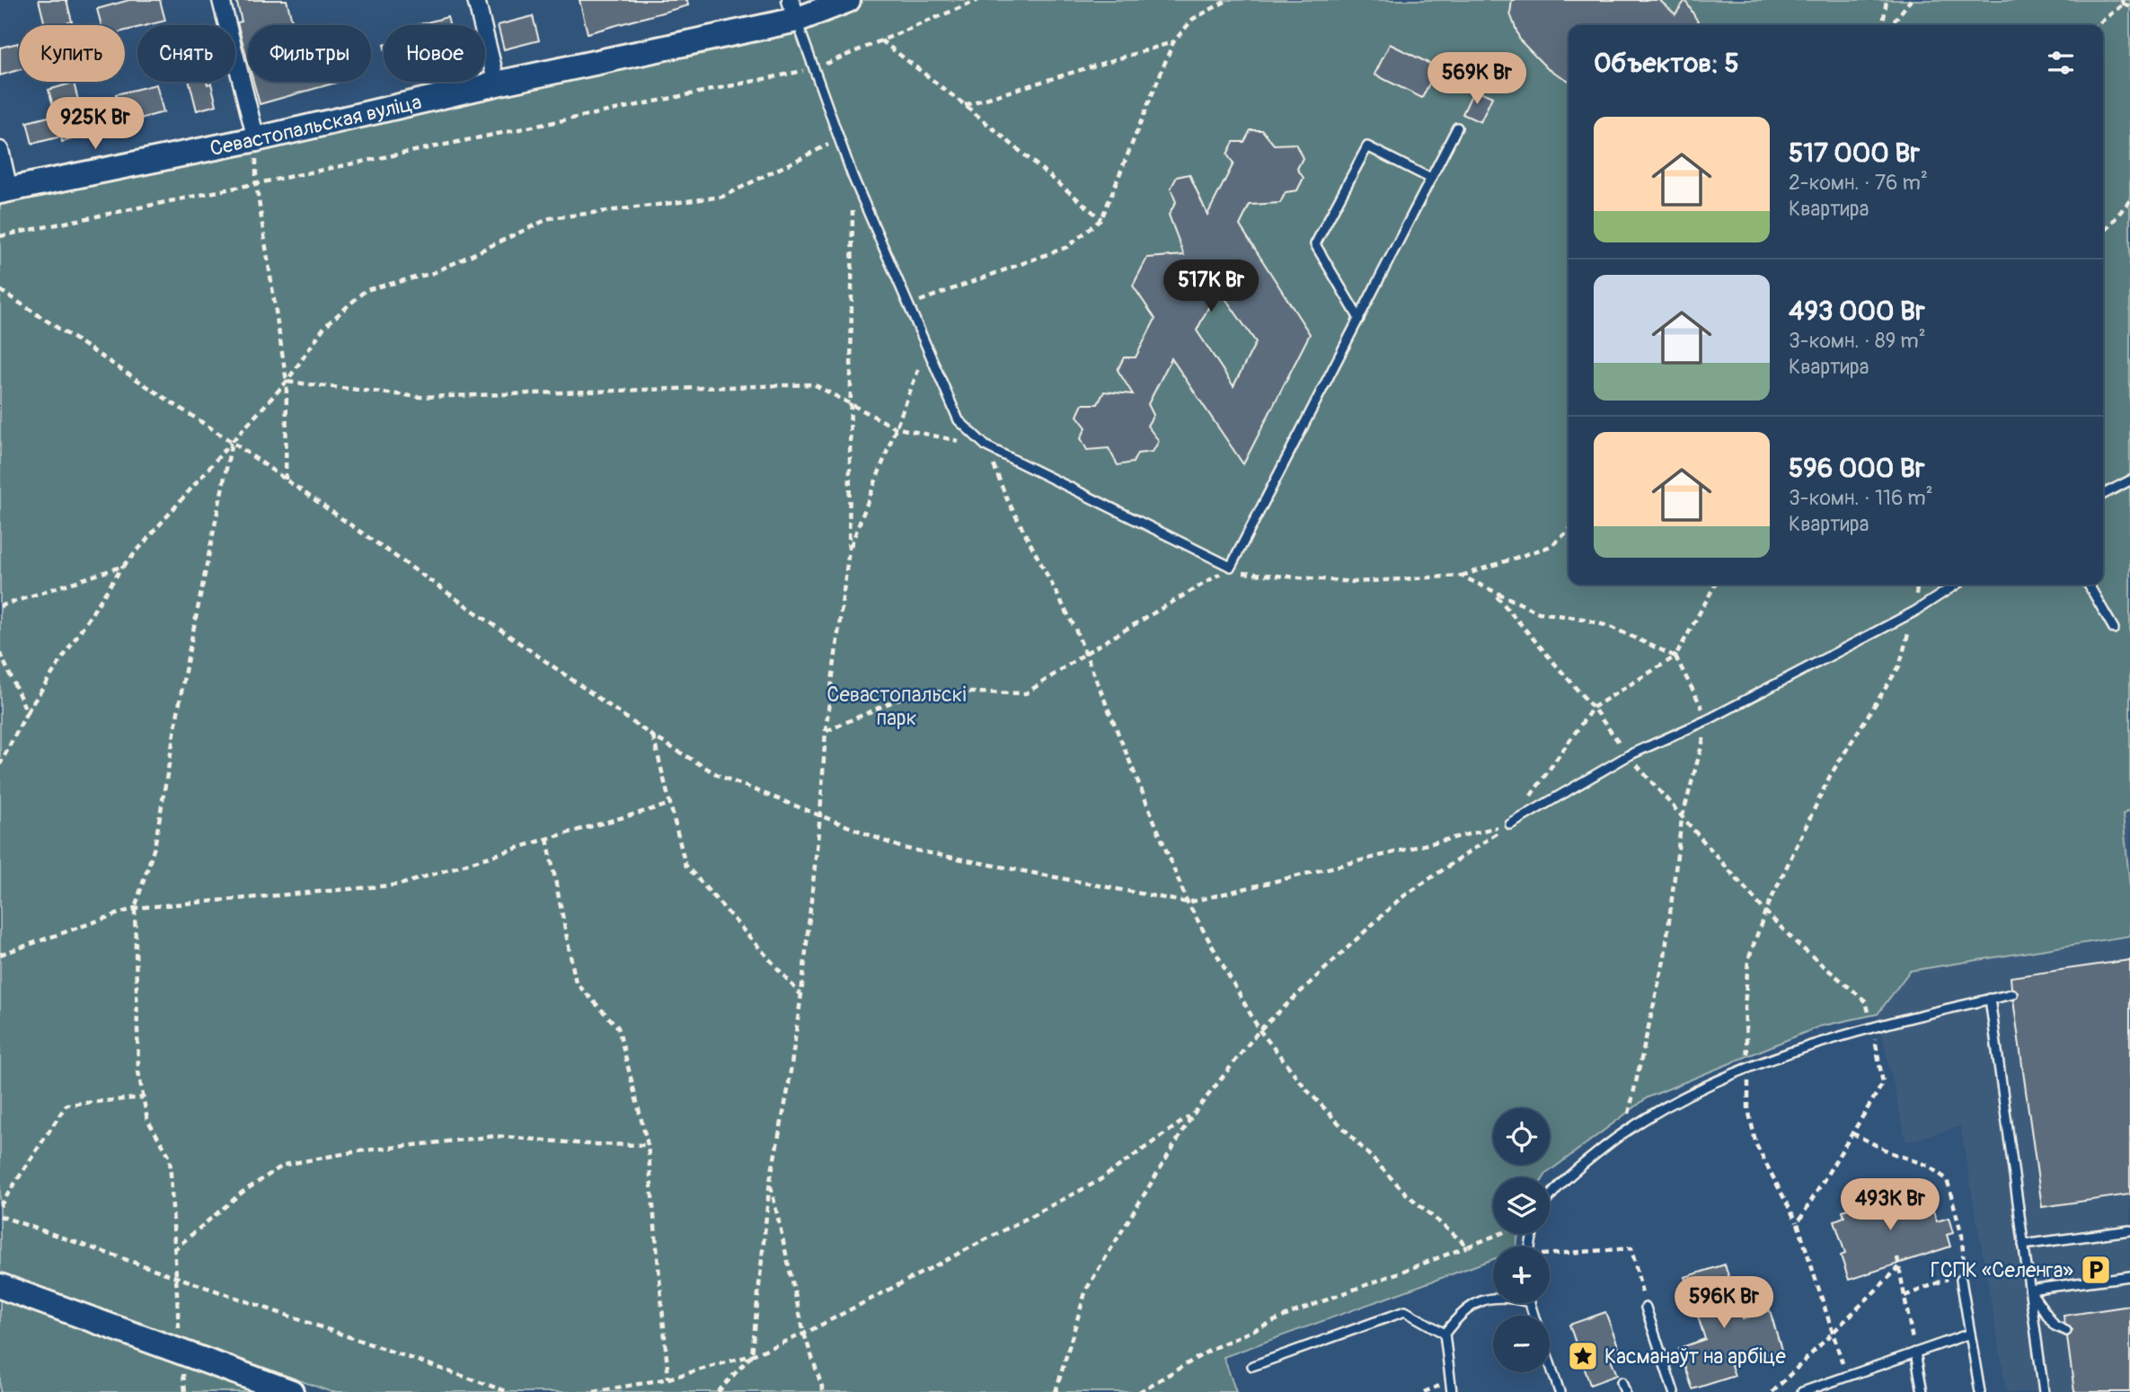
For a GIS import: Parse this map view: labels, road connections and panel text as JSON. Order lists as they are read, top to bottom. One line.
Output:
{"streets":{"street":["Севастопальская вуліца"]},"parks":["Севастопальскі парк"],"places":{"parking":["ГСПК «Селенга»"],"place":["Касманаўт на арбіце"]},"page":{"chip":["Купить","Снять","Фильтры","Новое"],"heading":"Объектов: 5","price":["569K Br","925K Br","517K Br","493K Br","596K Br"],"list":[{"name":"517 000 Br","note":"2-комн. · 76 m² · Квартира"},{"name":"493 000 Br","note":"3-комн. · 89 m² · Квартира"},{"name":"596 000 Br","note":"3-комн. · 116 m² · Квартира"}],"map_buttons":["+","−"]}}
